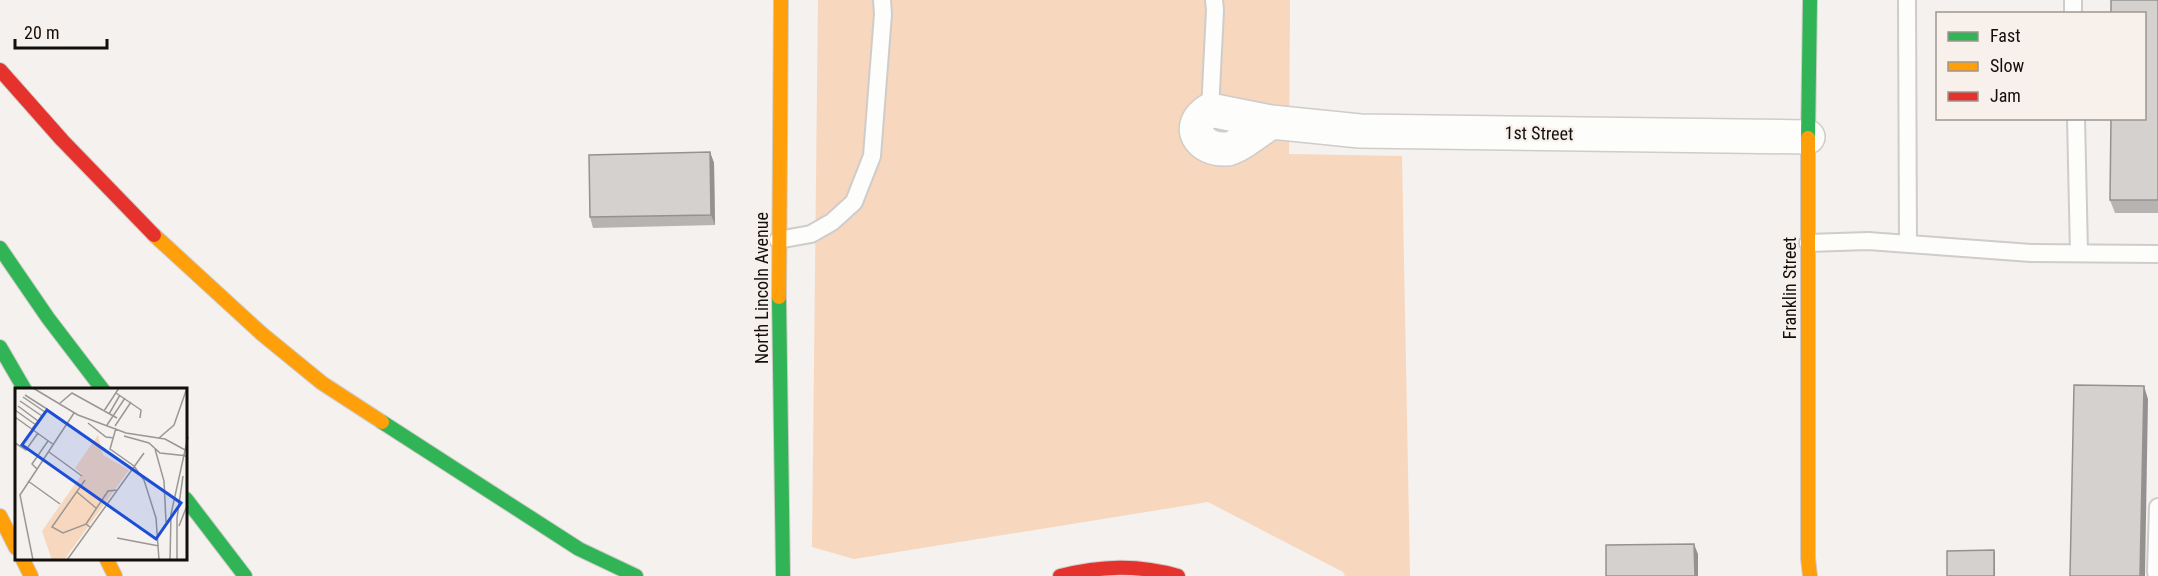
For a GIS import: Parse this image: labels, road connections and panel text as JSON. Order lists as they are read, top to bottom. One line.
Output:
{"streets":{"main road":["North Lincoln Avenue","Franklin Street"],"street":["1st Street"]},"crossings":[["1st Street","Franklin Street"]],"legend":["Fast","Slow","Jam"],"scale_bar":"20 m"}
